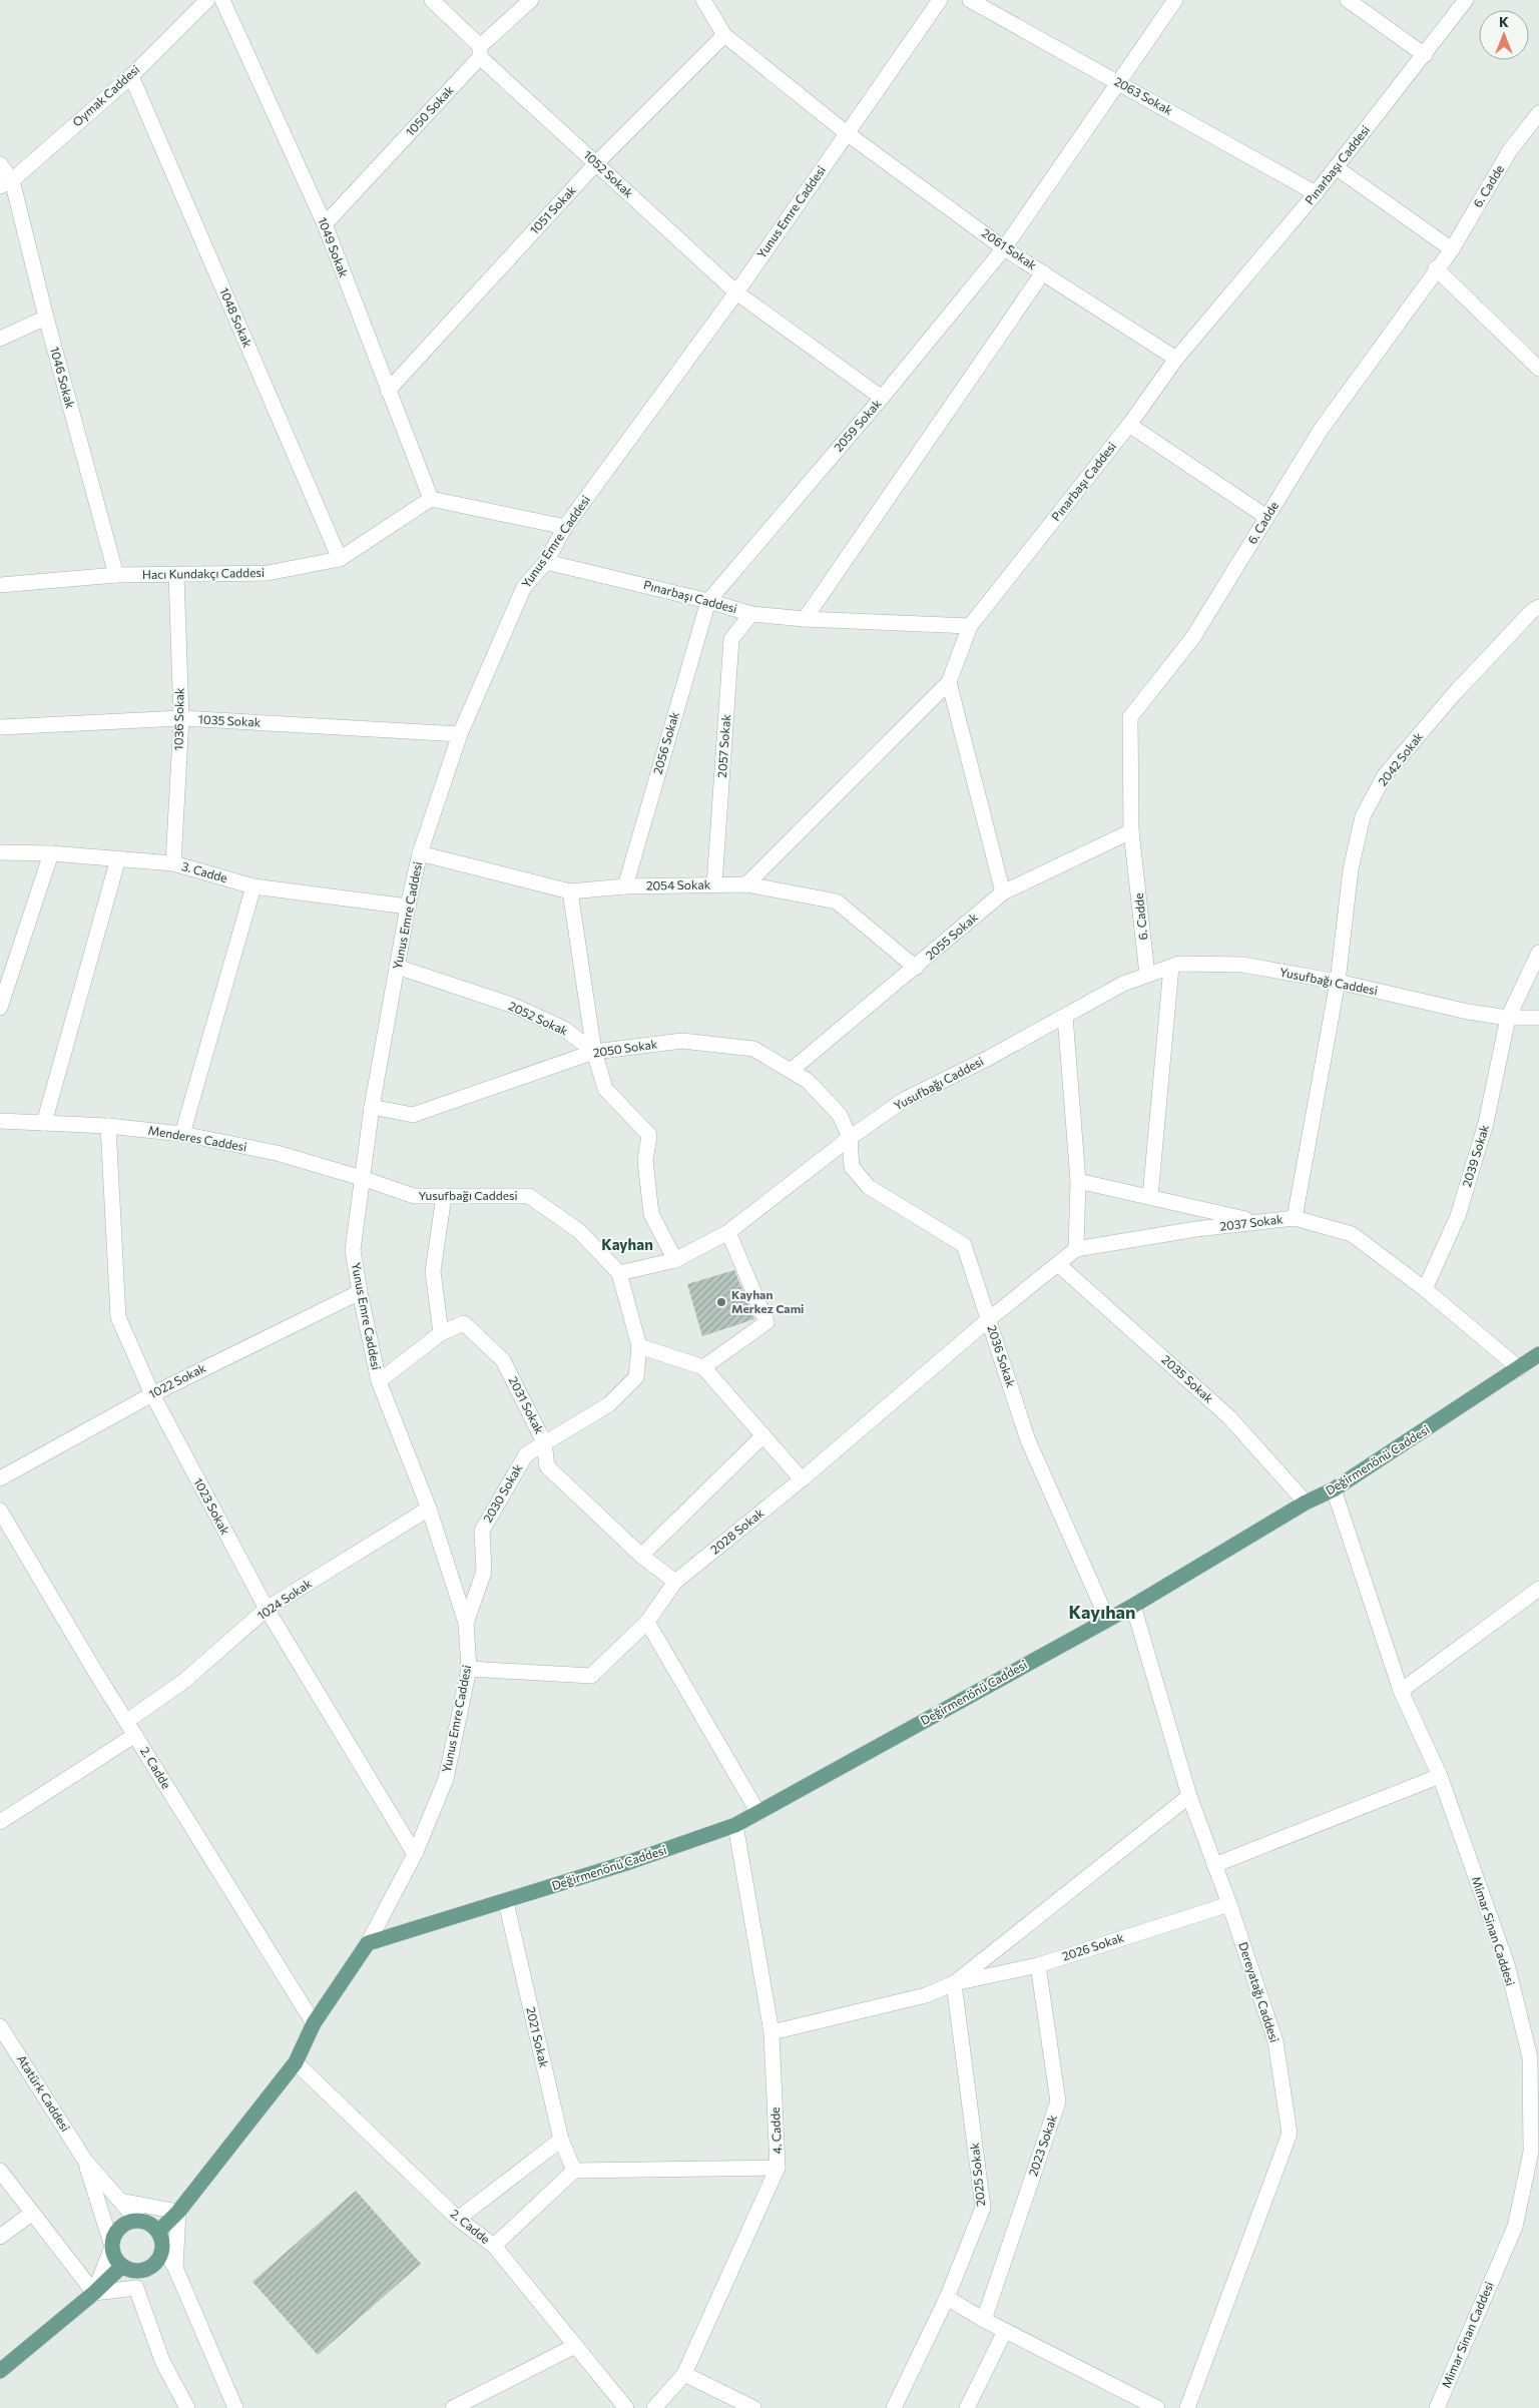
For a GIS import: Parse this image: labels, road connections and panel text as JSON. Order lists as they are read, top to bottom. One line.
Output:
{"streets":{"main road":["Değirmenönü Caddesi"],"street":["Oymak Caddesi","2063 Sokak","1050 Sokak","Pınarbaşı Caddesi","1052 Sokak","6. Cadde","1051 Sokak","Yunus Emre Caddesi","1049 Sokak","2061 Sokak","1048 Sokak","1046 Sokak","2059 Sokak","Hacı Kundakçı Caddesi","1036 Sokak","1035 Sokak","2056 Sokak","2057 Sokak","2042 Sokak","3. Cadde","2054 Sokak","2055 Sokak","Yusufbağı Caddesi","2052 Sokak","2050 Sokak","Menderes Caddesi","2039 Sokak","2037 Sokak","2036 Sokak","2035 Sokak","1022 Sokak","2031 Sokak","2030 Sokak","1023 Sokak","2028 Sokak","1024 Sokak","2. Cadde","Mimar Sinan Caddesi","2026 Sokak","Dereyatağı Caddesi","2021 Sokak","Atatürk Caddesi","4. Cadde","2023 Sokak","2025 Sokak"]},"crossings":[["Oymak Caddesi","1048 Sokak"],["Oymak Caddesi","1046 Sokak"],["2063 Sokak","Pınarbaşı Caddesi"],["2063 Sokak","2059 Sokak"],["1050 Sokak","1052 Sokak"],["1050 Sokak","1049 Sokak"],["Pınarbaşı Caddesi","Yunus Emre Caddesi"],["Pınarbaşı Caddesi","2061 Sokak"],["Pınarbaşı Caddesi","2059 Sokak"],["Pınarbaşı Caddesi","2056 Sokak"],["Pınarbaşı Caddesi","2057 Sokak"],["1052 Sokak","1051 Sokak"],["1052 Sokak","Yunus Emre Caddesi"],["1052 Sokak","2059 Sokak"],["6. Cadde","2055 Sokak"],["6. Cadde","Yusufbağı Caddesi"],["1051 Sokak","1049 Sokak"],["1051 Sokak","2061 Sokak"],["Yunus Emre Caddesi","2061 Sokak"],["Yunus Emre Caddesi","1035 Sokak"],["Yunus Emre Caddesi","3. Cadde"],["Yunus Emre Caddesi","2054 Sokak"],["Yunus Emre Caddesi","Yusufbağı Caddesi"],["Yunus Emre Caddesi","2052 Sokak"],["Yunus Emre Caddesi","2050 Sokak"],["Yunus Emre Caddesi","Menderes Caddesi"],["Yunus Emre Caddesi","1022 Sokak"],["Yunus Emre Caddesi","2031 Sokak"],["Yunus Emre Caddesi","Değirmenönü Caddesi"],["Yunus Emre Caddesi","2030 Sokak"],["Yunus Emre Caddesi","1023 Sokak"],["Yunus Emre Caddesi","2028 Sokak"],["Yunus Emre Caddesi","1024 Sokak"],["1049 Sokak","Hacı Kundakçı Caddesi"],["2061 Sokak","2059 Sokak"],["1048 Sokak","Hacı Kundakçı Caddesi"],["1046 Sokak","Hacı Kundakçı Caddesi"],["2059 Sokak","2056 Sokak"],["Hacı Kundakçı Caddesi","1036 Sokak"],["1036 Sokak","1035 Sokak"],["1036 Sokak","3. Cadde"],["2056 Sokak","2054 Sokak"],["2057 Sokak","2054 Sokak"],["2042 Sokak","Yusufbağı Caddesi"],["2042 Sokak","2037 Sokak"],["2054 Sokak","2055 Sokak"],["2055 Sokak","2050 Sokak"],["Yusufbağı Caddesi","2050 Sokak"],["Yusufbağı Caddesi","Menderes Caddesi"],["Yusufbağı Caddesi","2039 Sokak"],["Yusufbağı Caddesi","2036 Sokak"],["Yusufbağı Caddesi","2030 Sokak"],["2052 Sokak","2050 Sokak"],["2050 Sokak","2036 Sokak"],["Menderes Caddesi","1023 Sokak"],["2039 Sokak","2037 Sokak"],["2037 Sokak","Değirmenönü Caddesi"],["2036 Sokak","Değirmenönü Caddesi"],["2036 Sokak","2028 Sokak"],["2035 Sokak","Değirmenönü Caddesi"],["1022 Sokak","1023 Sokak"],["2031 Sokak","2030 Sokak"],["2031 Sokak","2028 Sokak"],["Değirmenönü Caddesi","Mimar Sinan Caddesi"],["Değirmenönü Caddesi","Dereyatağı Caddesi"],["Değirmenönü Caddesi","2021 Sokak"],["Değirmenönü Caddesi","4. Cadde"],["1023 Sokak","1024 Sokak"],["1024 Sokak","2. Cadde"],["2026 Sokak","Dereyatağı Caddesi"],["2026 Sokak","2023 Sokak"],["2026 Sokak","2025 Sokak"]],"districts":["Kayhan","Kayıhan"],"places":["Kayhan Merkez Cami"],"north":"top"}
